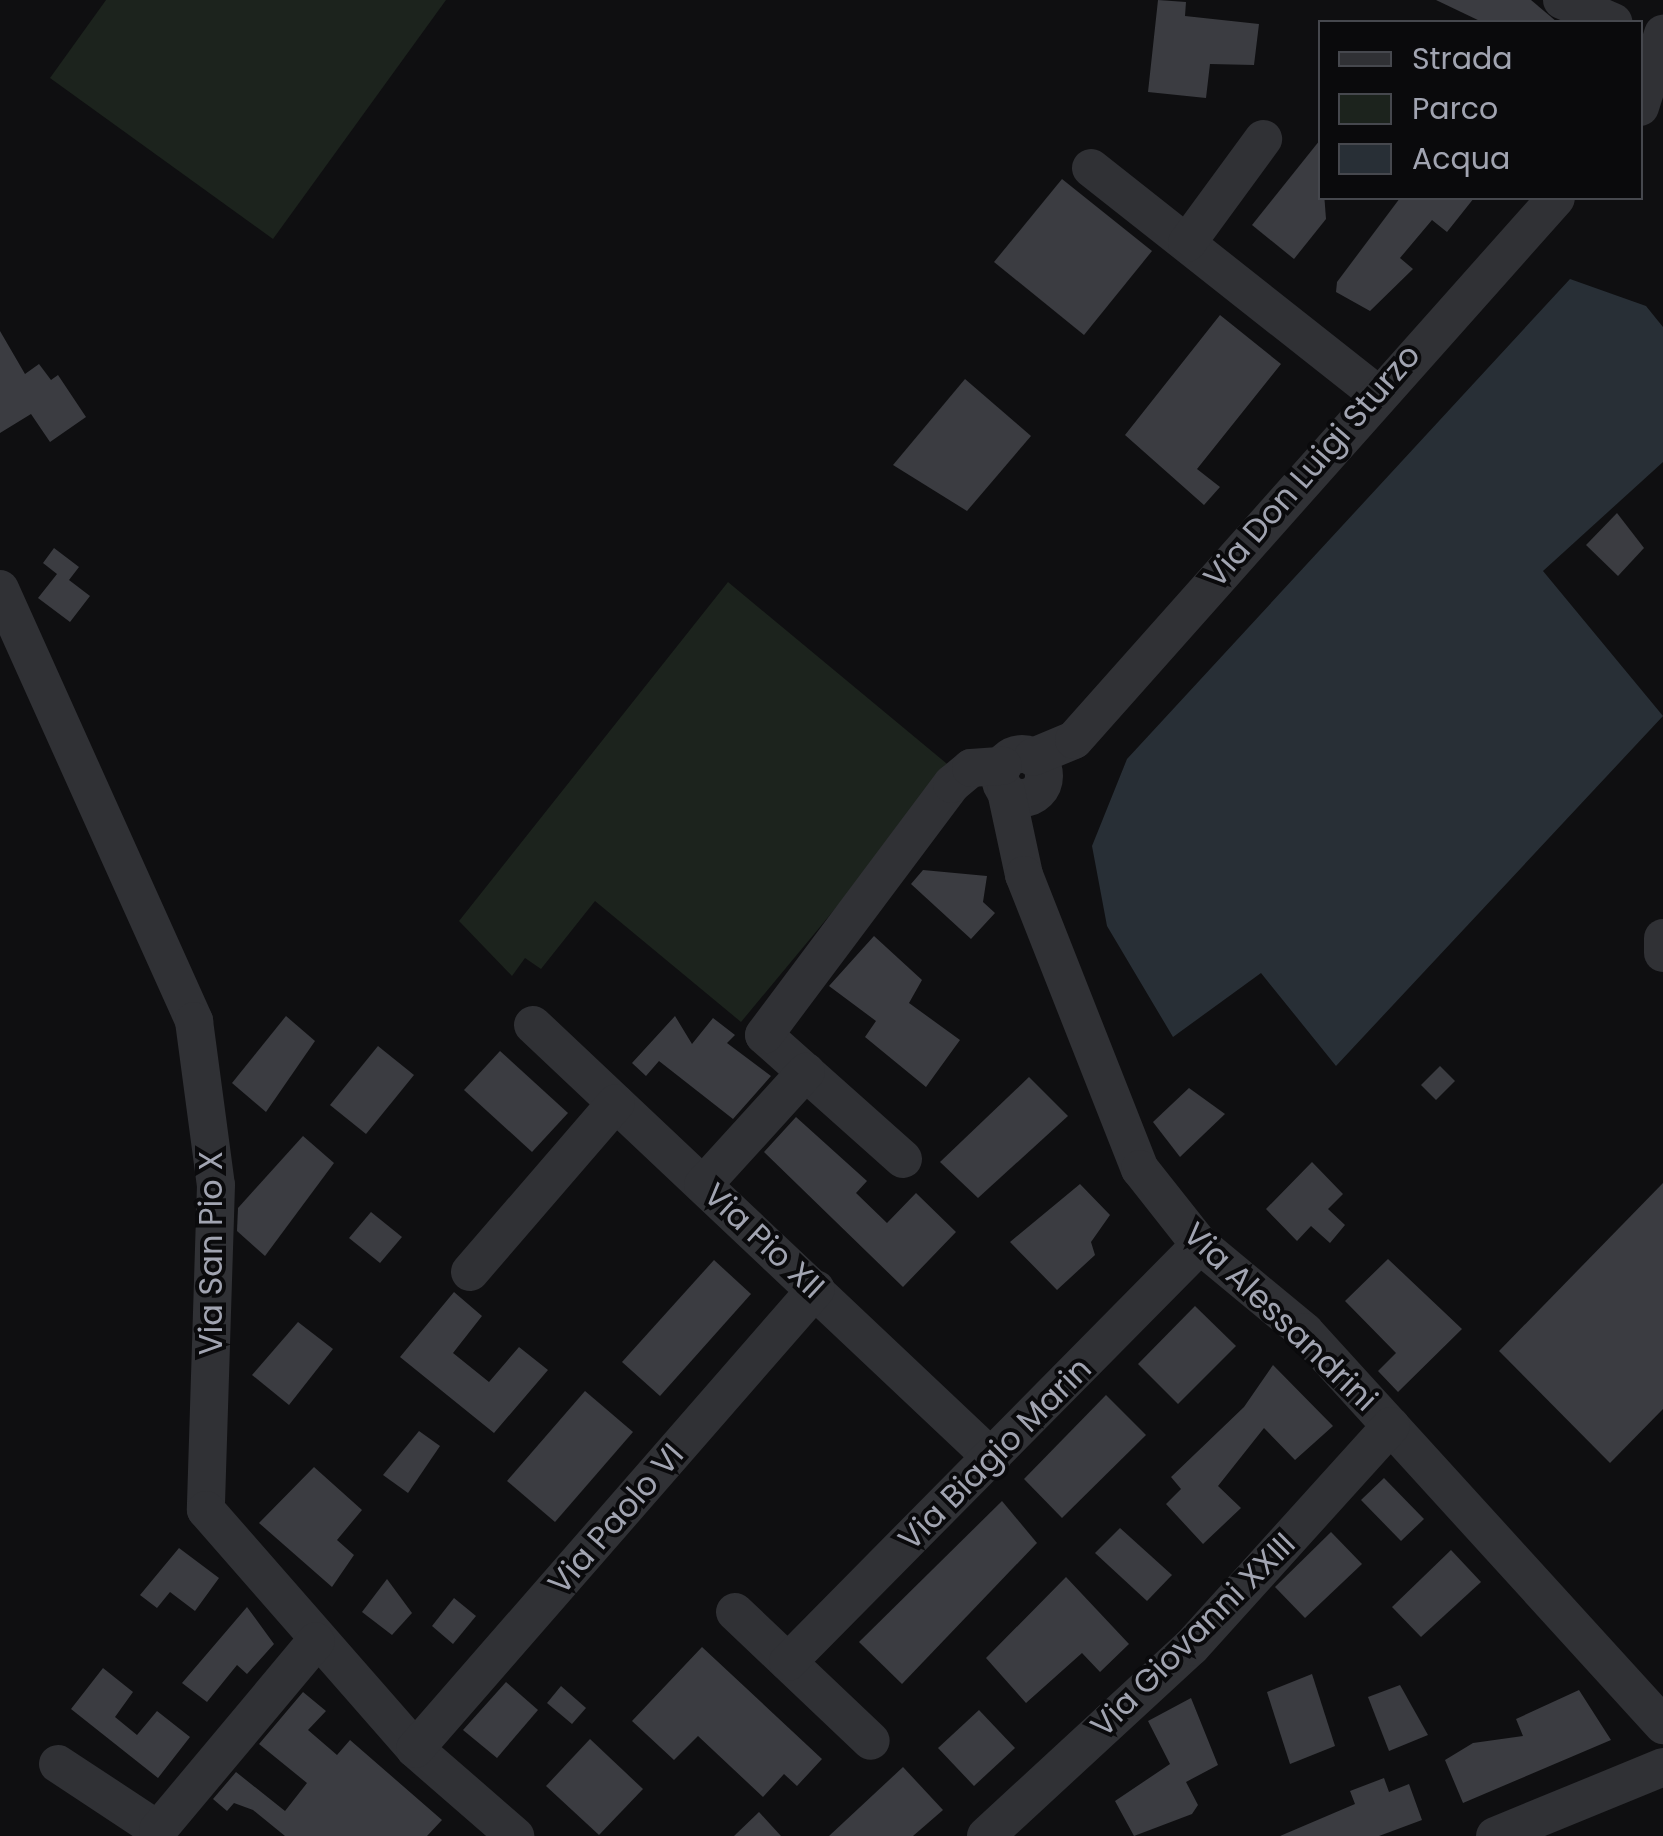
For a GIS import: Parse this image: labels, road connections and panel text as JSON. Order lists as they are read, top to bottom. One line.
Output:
{"streets":{"street":["Via Don Luigi Sturzo","Via Pio XII","Via San Pio X","Via Alessandrini","Via Biagio Marin","Via Paolo VI","Via Giovanni XXIII"]},"crossings":[["Via Don Luigi Sturzo","Via Alessandrini"],["Via Pio XII","Via Biagio Marin"],["Via Pio XII","Via Paolo VI"],["Via San Pio X","Via Paolo VI"],["Via Alessandrini","Via Biagio Marin"],["Via Alessandrini","Via Giovanni XXIII"]],"legend":["Strada","Parco","Acqua"]}
